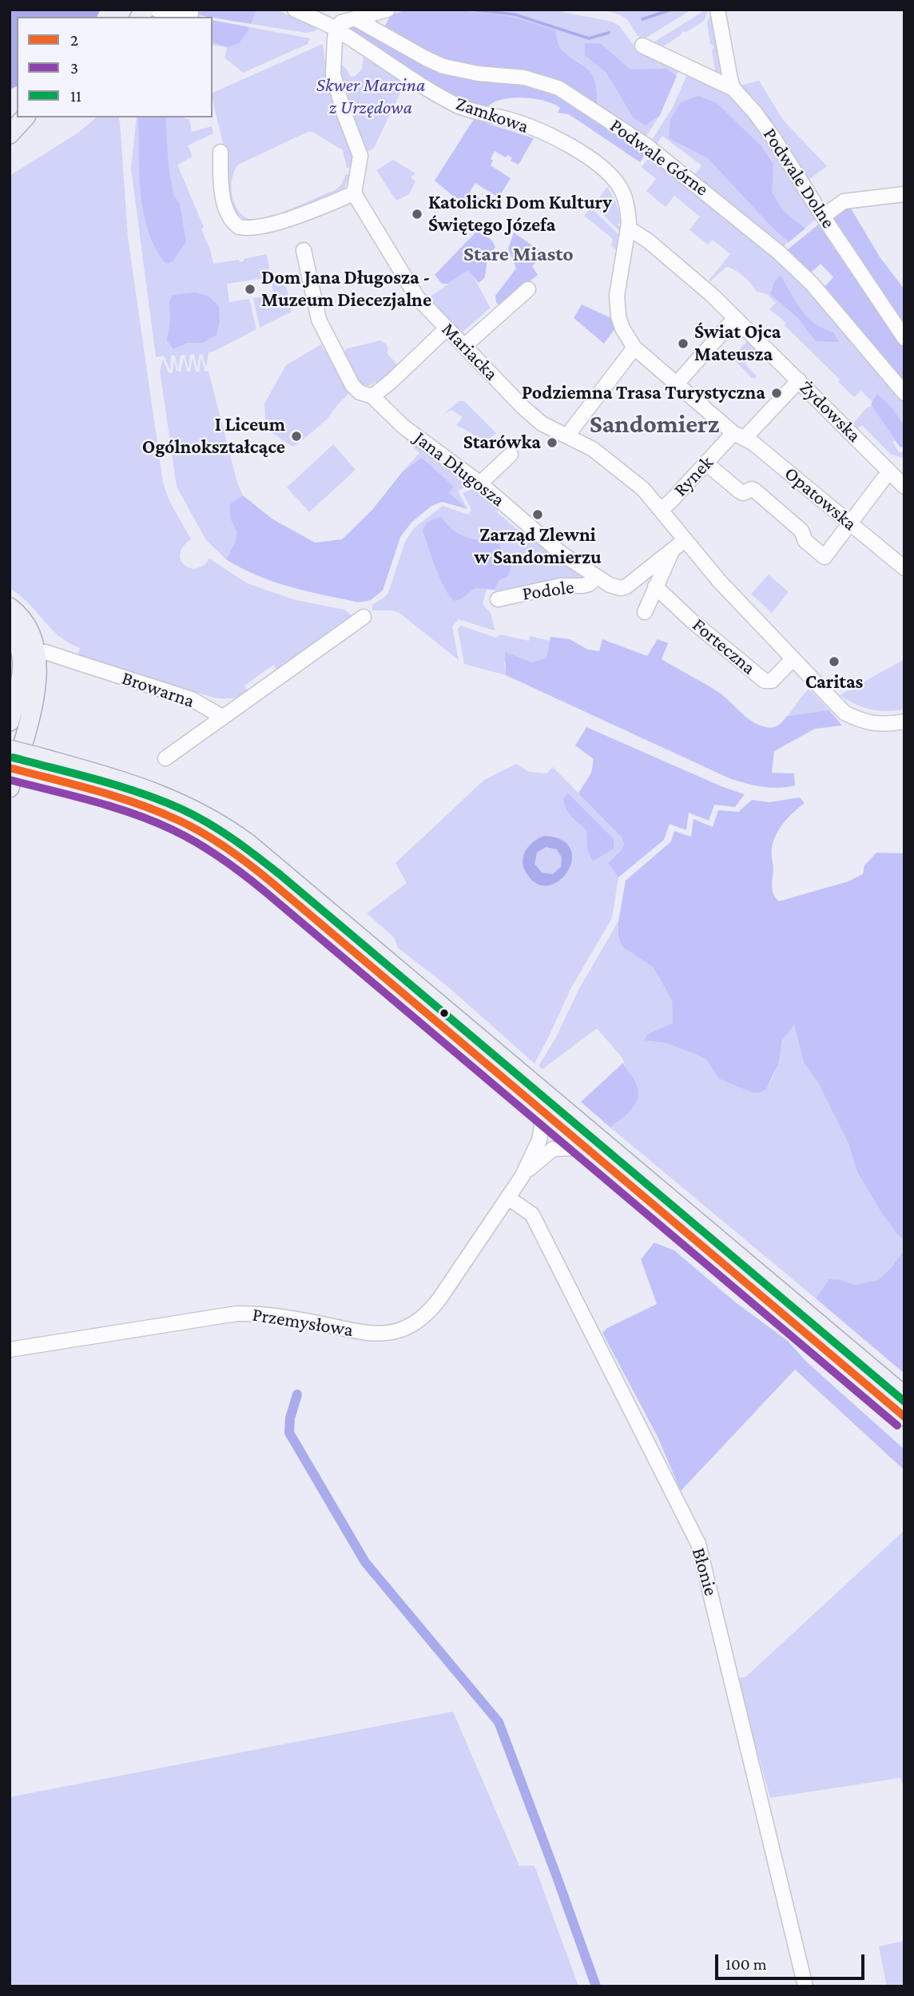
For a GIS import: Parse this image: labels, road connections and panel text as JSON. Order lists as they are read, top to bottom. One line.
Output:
{"streets":{"street":["Zamkowa","Podwale Górne","Podwale Dolne","Mariacka","Żydowska","Jana Długosza","Rynek","Opatowska","Podole","Forteczna","Browarna","Przemysłowa","Błonie"]},"crossings":[["Zamkowa","Żydowska"],["Mariacka","Rynek"],["Żydowska","Rynek"],["Jana Długosza","Podole"],["Rynek","Opatowska"],["Przemysłowa","Błonie"]],"districts":["Stare Miasto","Sandomierz"],"parks":["Skwer Marcina z Urzędowa"],"places":["Katolicki Dom Kultury Świętego Józefa","Dom Jana Długosza - Muzeum Diecezjalne","Świat Ojca Mateusza","Podziemna Trasa Turystyczna","I Liceum Ogólnokształcące","Starówka","Zarząd Zlewni w Sandomierzu","Caritas"],"lines":["transit line 11","transit line 2","transit line 3"],"legend":["2","3","11"],"scale_bar":"100 m"}
